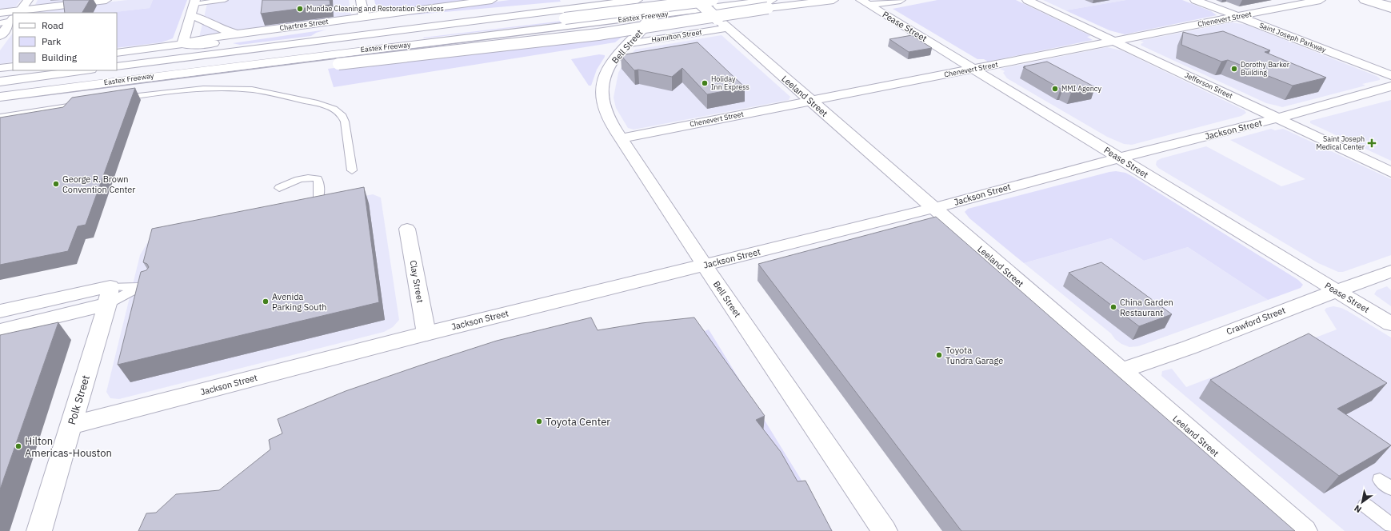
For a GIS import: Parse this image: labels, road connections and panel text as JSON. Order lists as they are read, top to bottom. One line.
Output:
{"streets":{"main road":["Eastex Freeway","Chenevert Street","Chartres Street","Pease Street","Hamilton Street","Saint Joseph Parkway","Bell Street","Jefferson Street","Leeland Street","Jackson Street","Clay Street","Crawford Street","Polk Street"]},"crossings":[["Chenevert Street","Pease Street"],["Chenevert Street","Saint Joseph Parkway"],["Chenevert Street","Bell Street"],["Chenevert Street","Jefferson Street"],["Chenevert Street","Leeland Street"],["Pease Street","Jackson Street"],["Pease Street","Crawford Street"],["Hamilton Street","Bell Street"],["Hamilton Street","Leeland Street"],["Bell Street","Jackson Street"],["Jefferson Street","Jackson Street"],["Leeland Street","Jackson Street"],["Leeland Street","Crawford Street"],["Jackson Street","Clay Street"],["Jackson Street","Polk Street"]],"places":{"other":["Mundae Cleaning and Restoration Services","Dorothy Barker Building","Holiday Inn Express","MMI Agency","George R. Brown Convention Center","Avenida Parking South","China Garden Restaurant","Toyota Tundra Garage","Toyota Center","Hilton Americas-Houston"],"health":["Saint Joseph Medical Center"]},"legend":["Road","Park","Building"],"north":"bottom left"}
